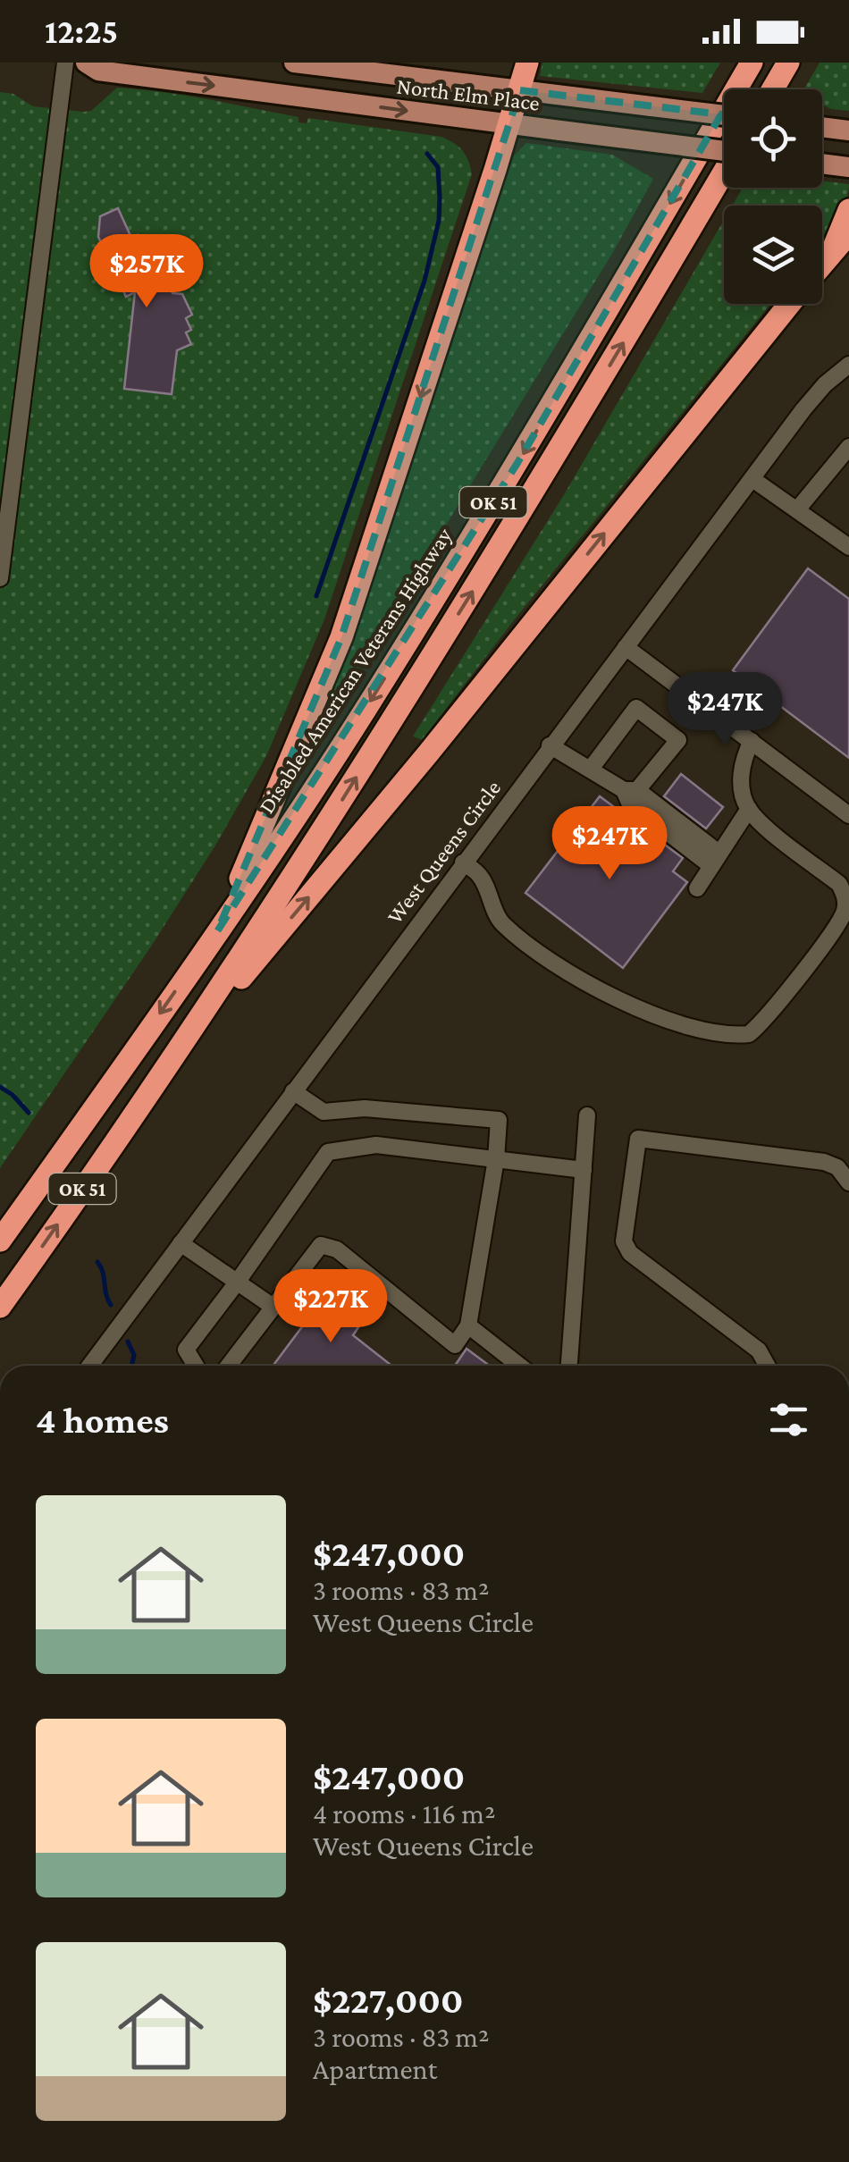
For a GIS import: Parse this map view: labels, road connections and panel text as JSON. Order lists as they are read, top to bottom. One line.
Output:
{"streets":{"highway":["OK 51","Disabled American Veterans Highway"],"main road":["North Elm Place"],"street":["West Queens Circle"]},"page":{"status":"12:25","price":["$257K","$247K","$247K","$227K"],"heading":"4 homes","list":[{"name":"$247,000","note":"3 rooms · 83 m² · West Queens Circle"},{"name":"$247,000","note":"4 rooms · 116 m² · West Queens Circle"},{"name":"$227,000","note":"3 rooms · 83 m² · Apartment"}]}}
